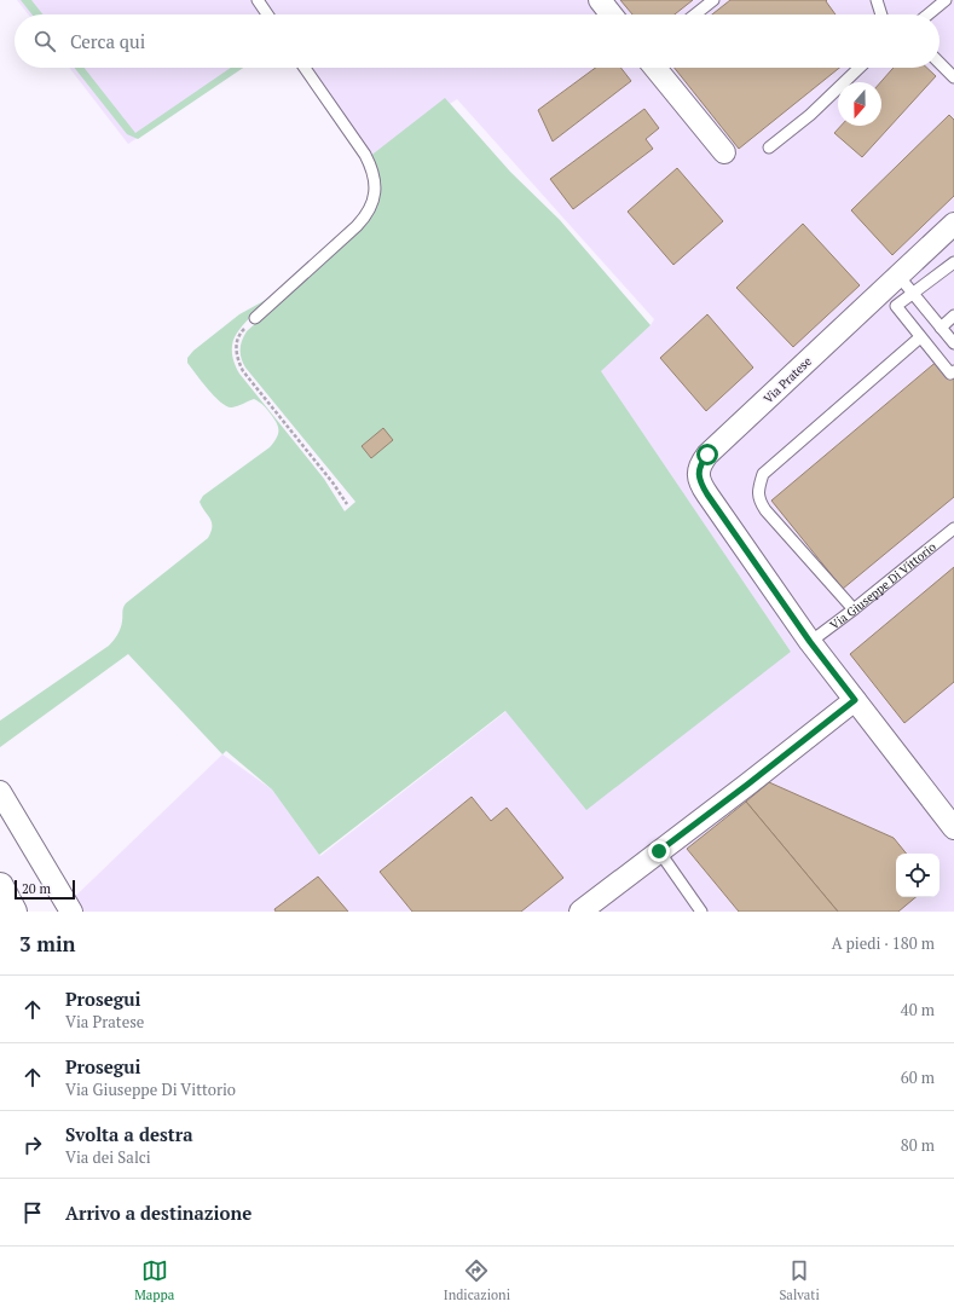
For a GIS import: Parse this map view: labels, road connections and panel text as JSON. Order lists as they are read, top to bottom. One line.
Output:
{"streets":{"street":["Via Pratese"],"lane":["Via Giuseppe Di Vittorio"]},"crossings":[["Via Pratese","Via Giuseppe Di Vittorio"]],"scale_bar":"20 m","north":"bottom","page":{"search":"Cerca qui","scale":"20 m","heading":["3 min","A piedi · 180 m"],"list":[["Prosegui","Via Pratese","40 m"],["Prosegui","Via Giuseppe Di Vittorio","60 m"],["Svolta a destra","Via dei Salci","80 m"],"Arrivo a destinazione"],"nav":["Mappa","Indicazioni","Salvati"]}}
